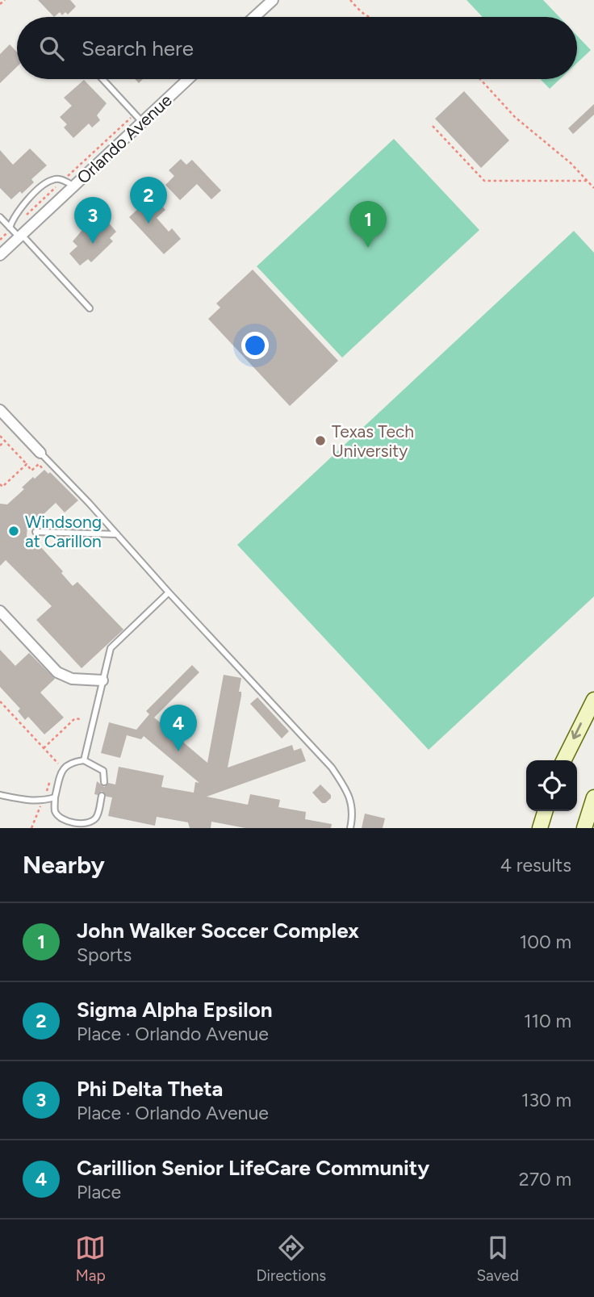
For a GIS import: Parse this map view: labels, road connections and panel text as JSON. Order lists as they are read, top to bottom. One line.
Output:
{"streets":{"street":["Orlando Avenue"]},"places":["Texas Tech University","Windsong at Carillon"],"page":{"search":"Search here","pins":["2","3","1","4"],"heading":["Nearby","4 results"],"list":[{"mark":"1","name":"John Walker Soccer Complex","note":"Sports","value":"100 m"},{"mark":"2","name":"Sigma Alpha Epsilon","note":"Place · Orlando Avenue","value":"110 m"},{"mark":"3","name":"Phi Delta Theta","note":"Place · Orlando Avenue","value":"130 m"},{"mark":"4","name":"Carillion Senior LifeCare Community","note":"Place","value":"270 m"}],"nav":["Map","Directions","Saved"]}}
